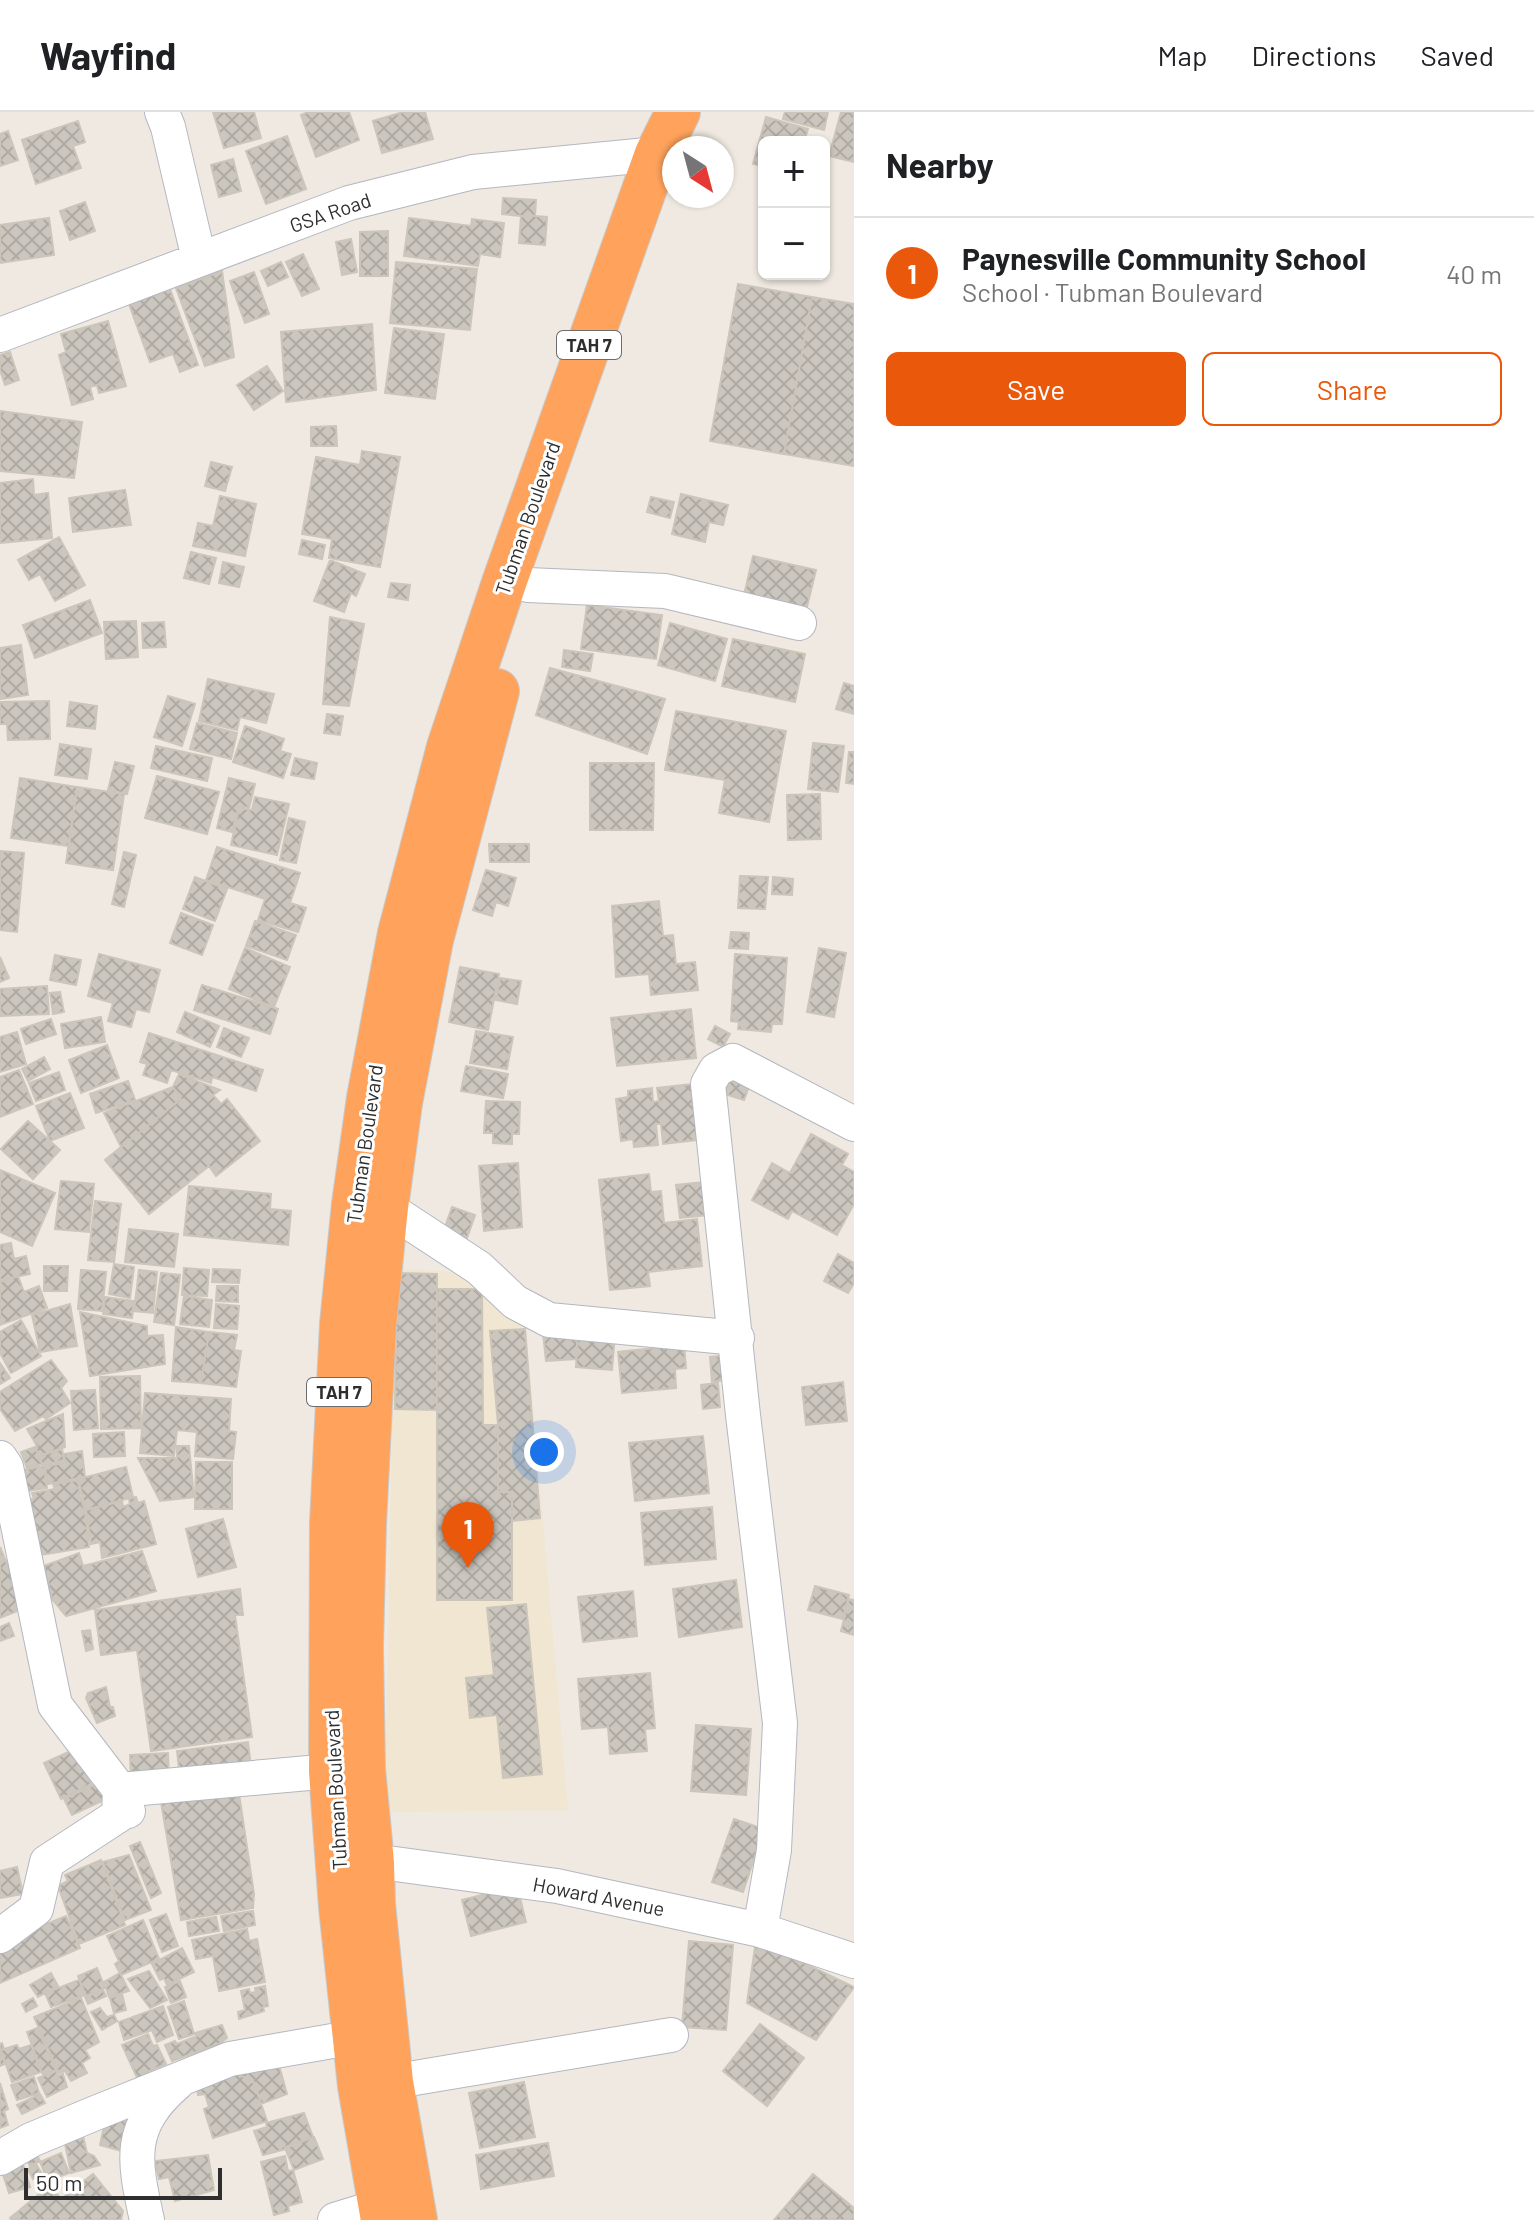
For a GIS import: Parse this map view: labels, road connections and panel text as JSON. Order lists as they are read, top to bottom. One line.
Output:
{"streets":{"highway":["TAH 7","Tubman Boulevard"],"street":["GSA Road","Howard Avenue"]},"crossings":[["Tubman Boulevard","Howard Avenue"]],"scale_bar":"50 m","north":"bottom right","page":{"header":"Wayfind","nav":["Map","Directions","Saved"],"heading":"Nearby","map_buttons":["+","−"],"list":[{"mark":"1","name":"Paynesville Community School","note":"School · Tubman Boulevard","value":"40 m"}],"buttons":["Save","Share"],"pins":"1","scale":"50 m"}}
